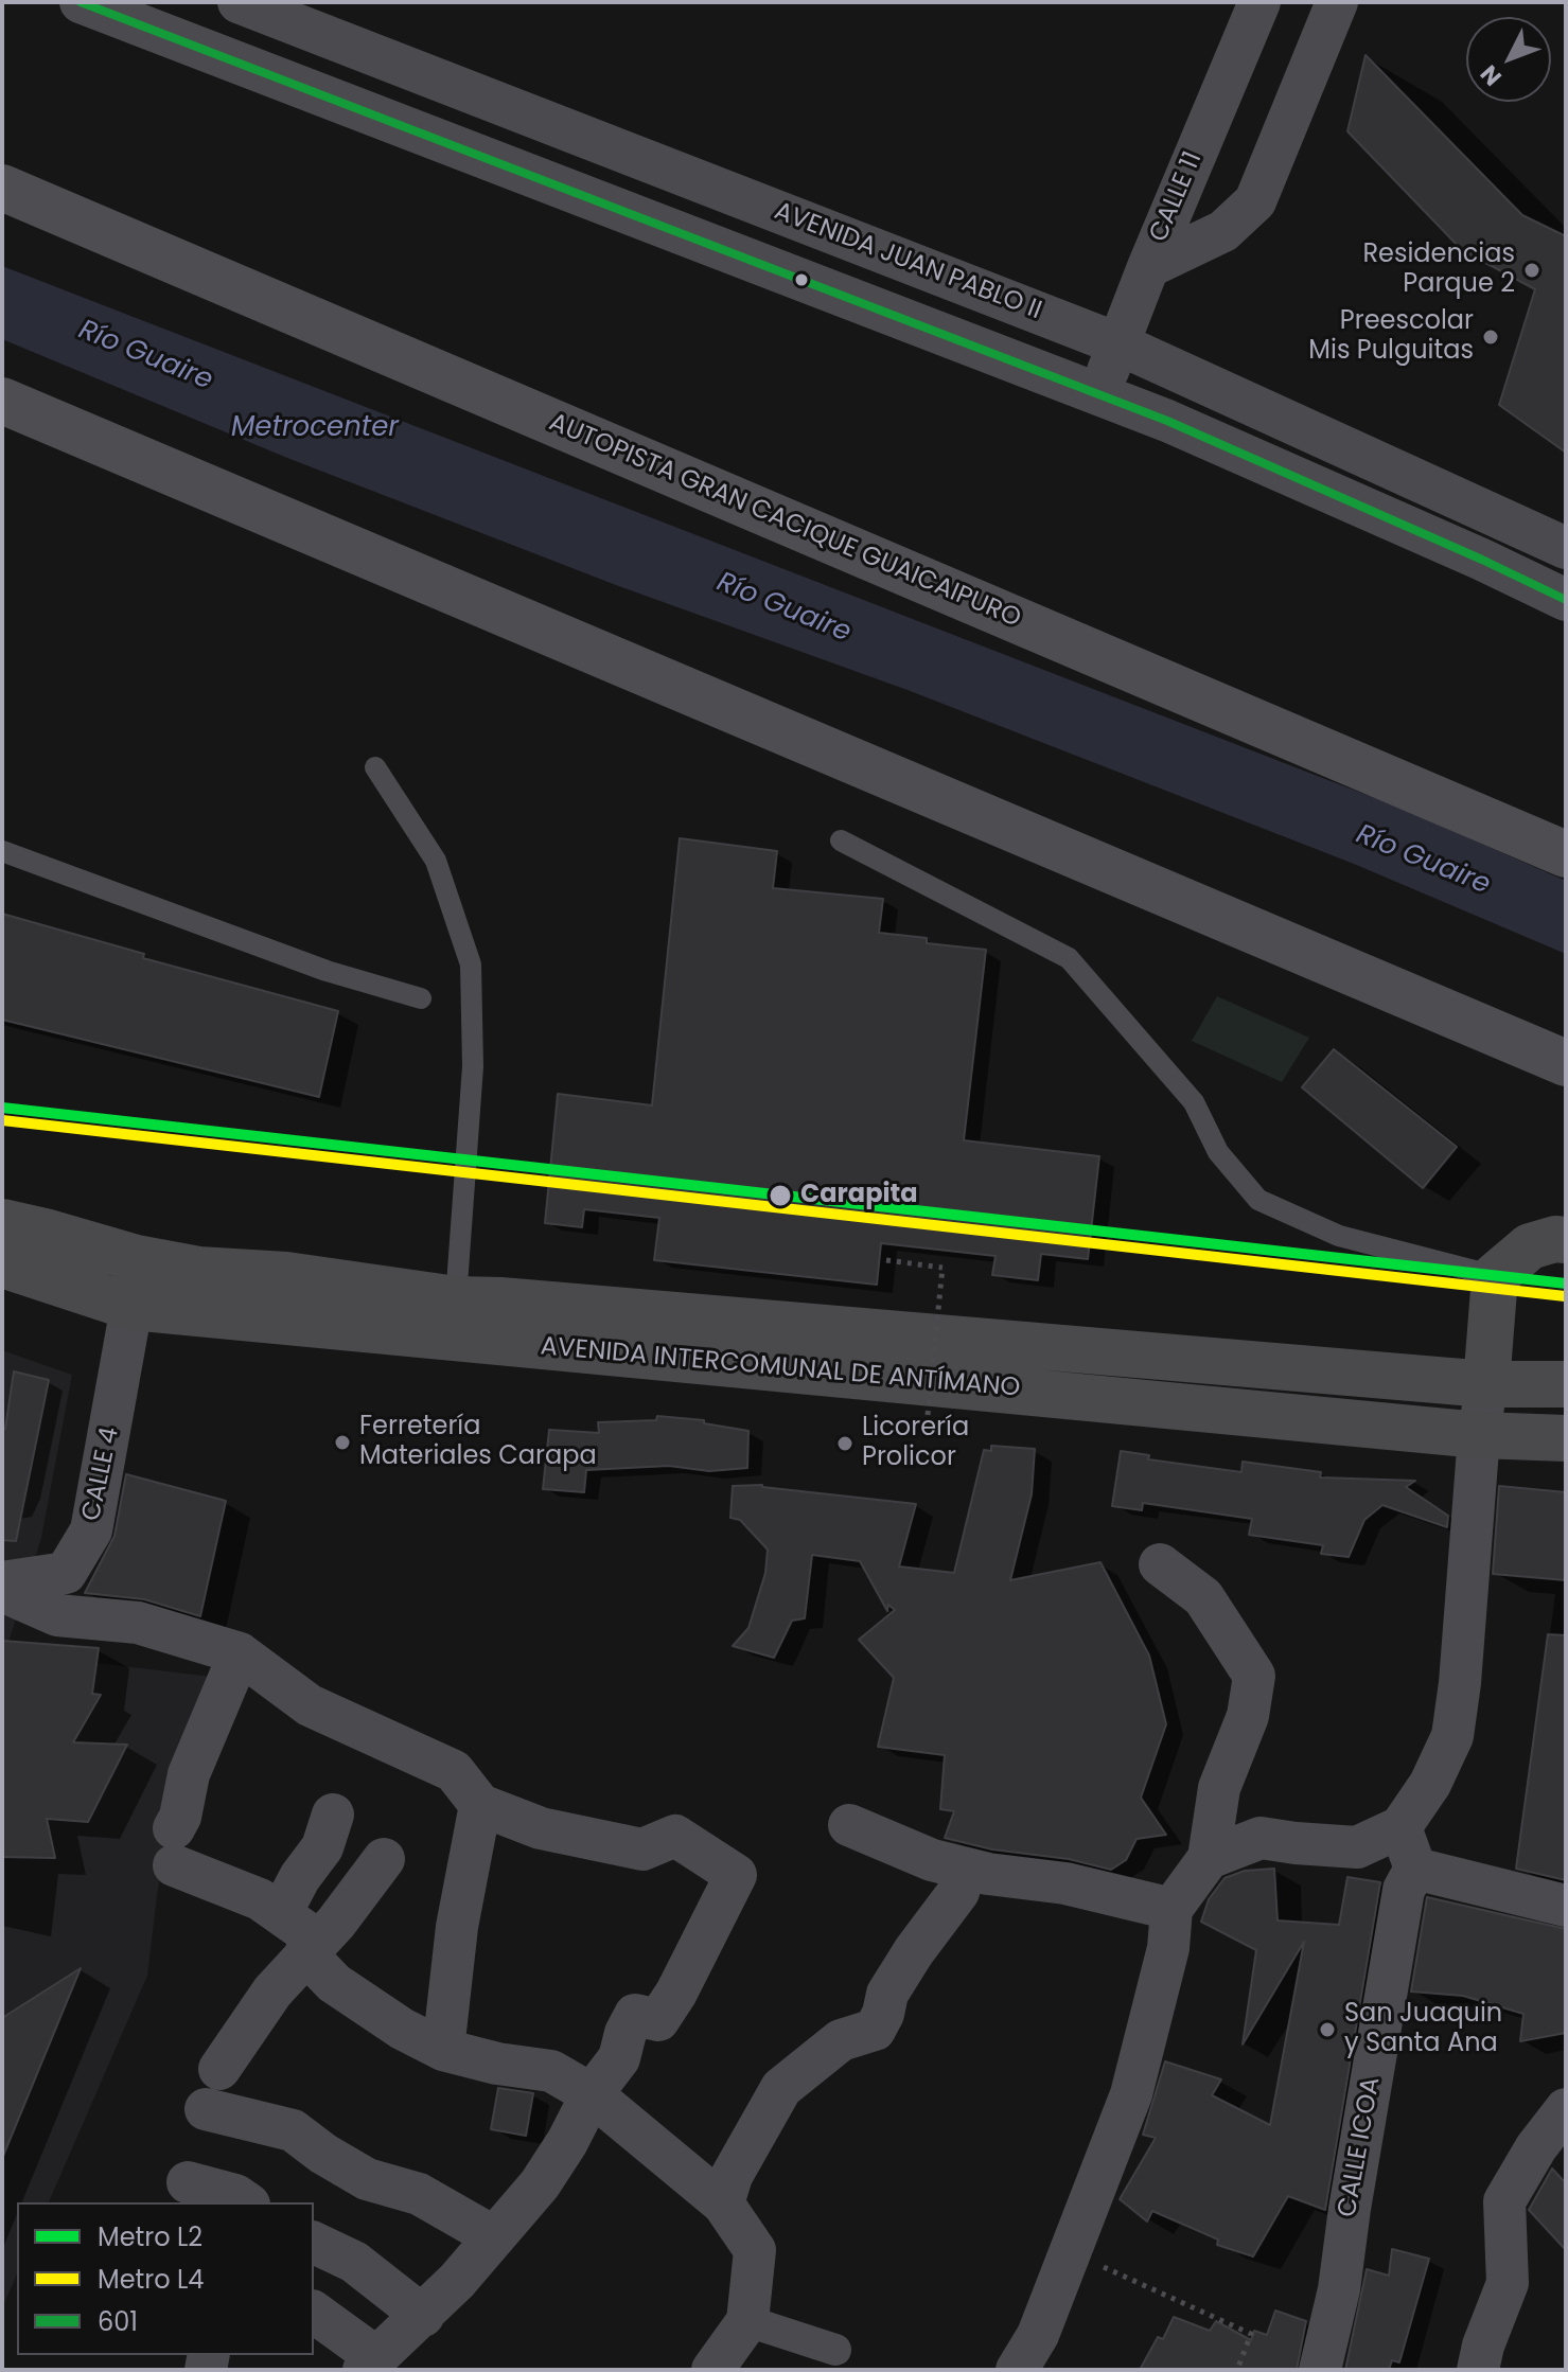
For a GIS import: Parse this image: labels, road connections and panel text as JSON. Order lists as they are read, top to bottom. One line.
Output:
{"streets":{"highway":["AUTOPISTA GRAN CACIQUE GUAICAIPURO"],"main road":["AVENIDA INTERCOMUNAL DE ANTÍMANO"],"street":["CALLE 11","AVENIDA JUAN PABLO II","CALLE 4","CALLE ICOA"]},"crossings":[["CALLE 11","AVENIDA JUAN PABLO II"],["AVENIDA INTERCOMUNAL DE ANTÍMANO","CALLE 4"]],"water":["Río Guaire","Metrocenter"],"places":["Residencias Parque 2","Preescolar Mis Pulguitas","Carapita","Ferretería Materiales Carapa","Licorería Prolicor","San Juaquin y Santa Ana"],"lines":["transit line 601","metro line L2","metro line L4"],"legend":["Metro L2","Metro L4","601"],"north":"bottom left"}
